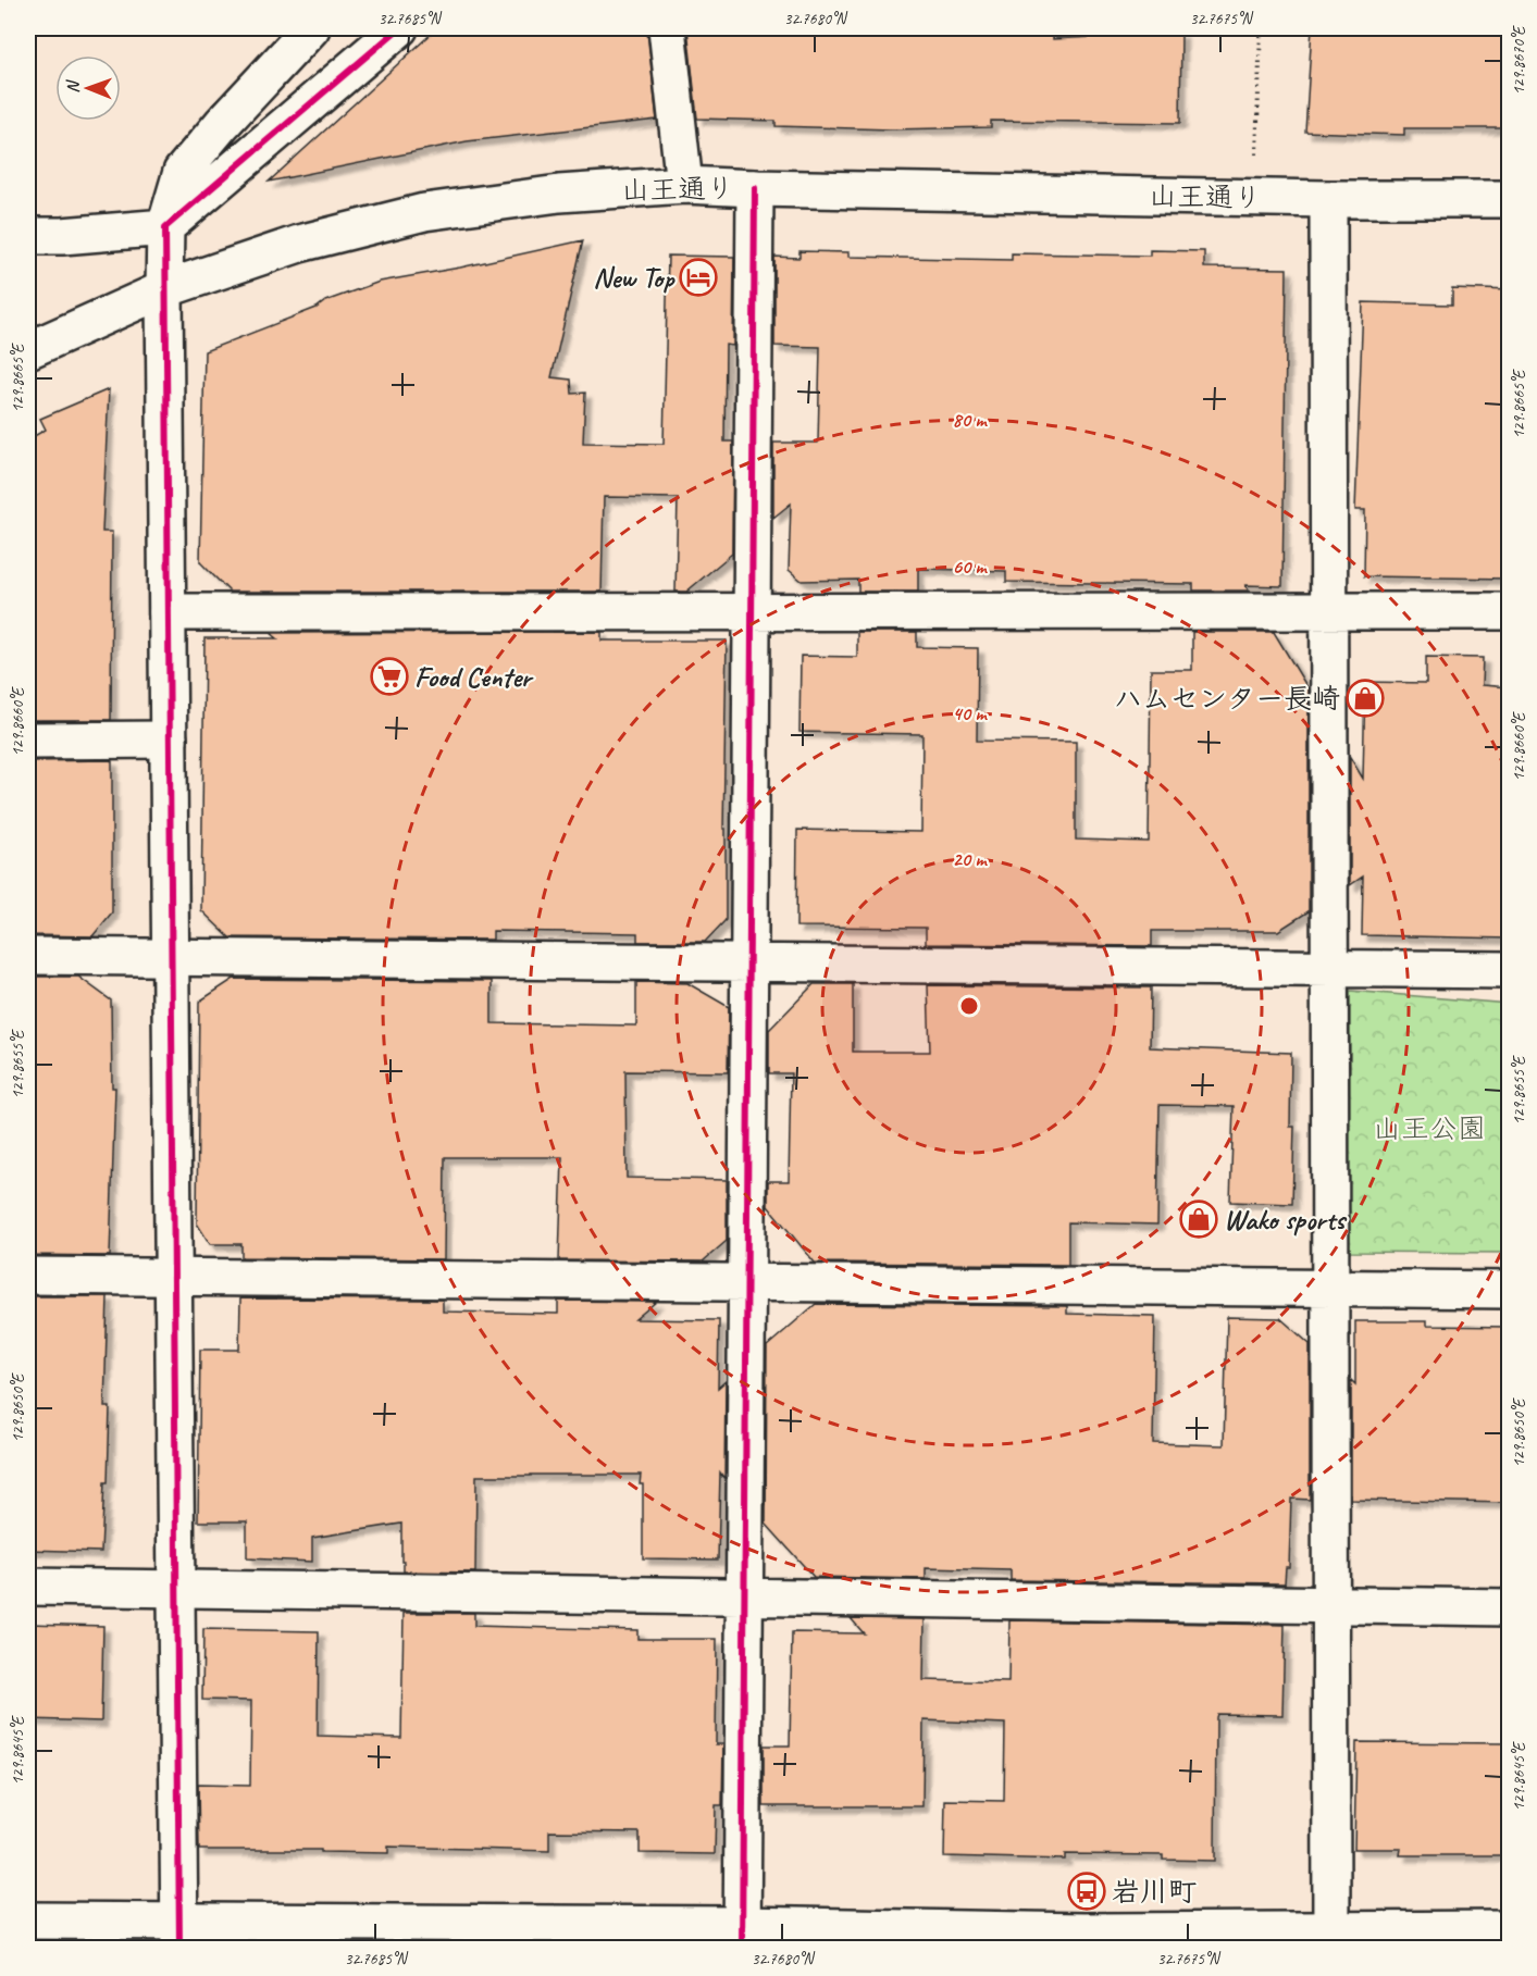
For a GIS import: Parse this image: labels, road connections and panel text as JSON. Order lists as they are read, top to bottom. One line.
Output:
{"streets":{"main road":["山王通り"]},"parks":["山王公園"],"places":{"hotel":["New Top"],"supermarket":["Food Center"],"shop":["ハムセンター長崎","Wako sports"],"bus stop":["岩川町"]},"north":"left","coordinates":["32.7685°N","32.7680°N","32.7675°N","129.8670°E","129.8665°E","129.8660°E","129.8655°E","129.8650°E","129.8645°E"],"rings":["80 m","60 m","40 m","20 m"]}
